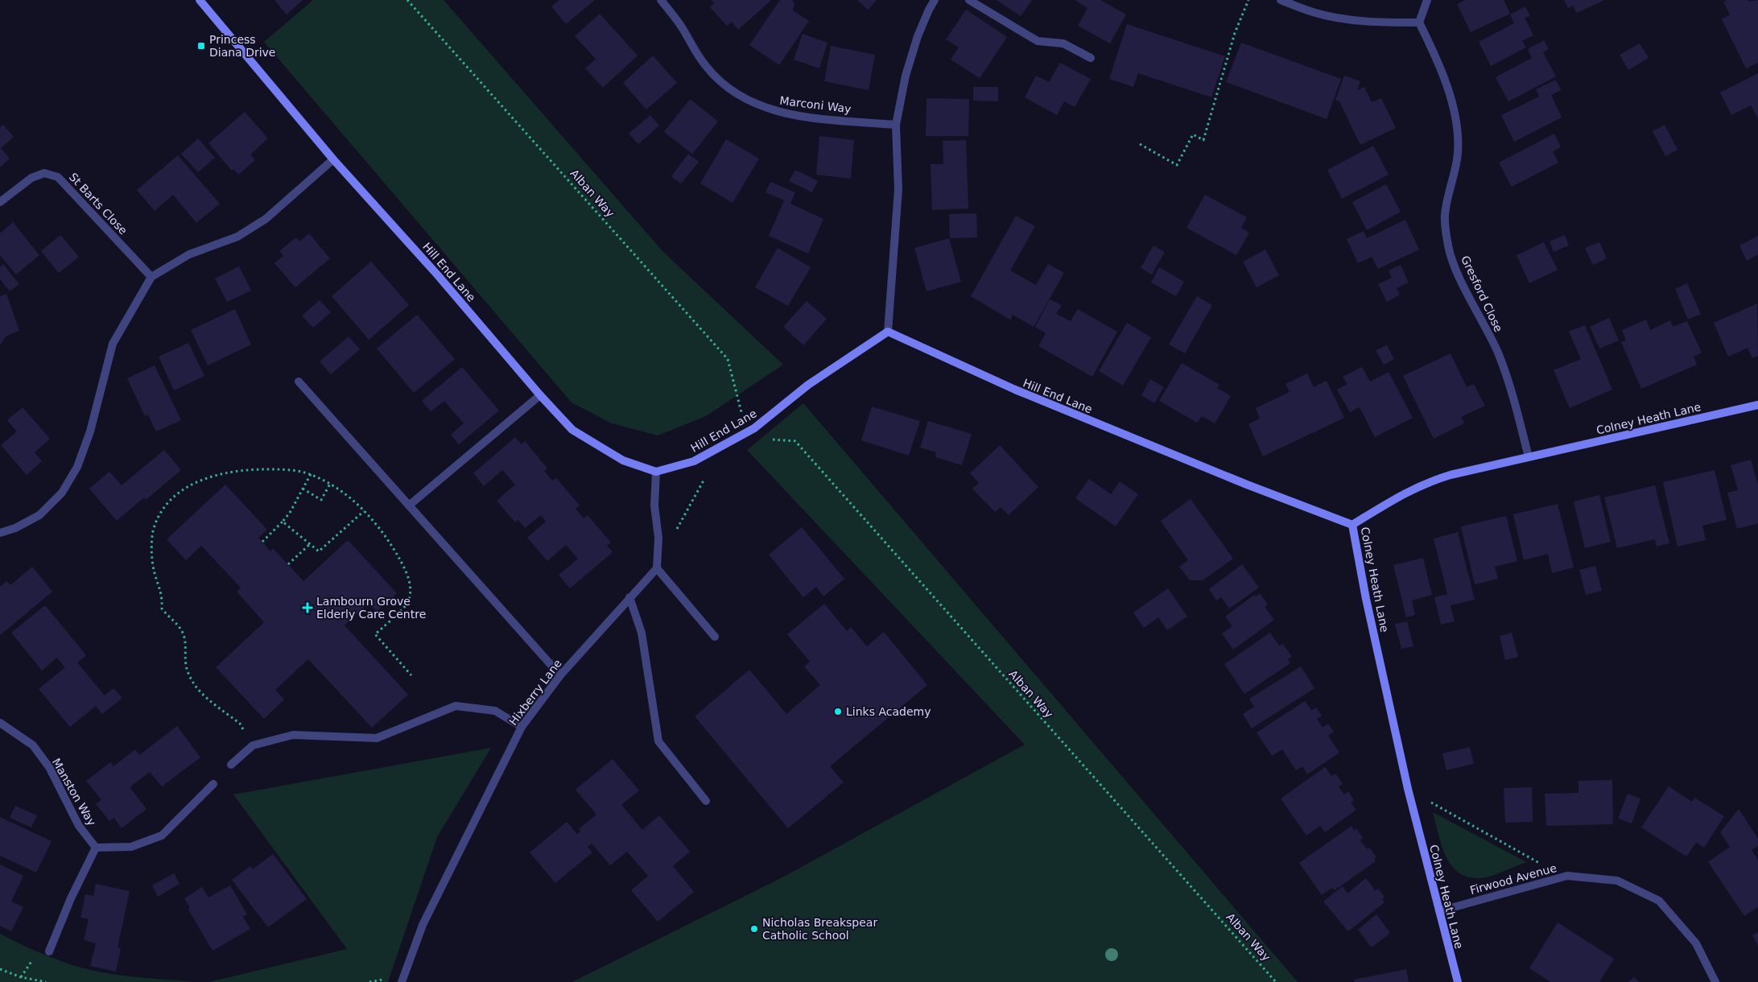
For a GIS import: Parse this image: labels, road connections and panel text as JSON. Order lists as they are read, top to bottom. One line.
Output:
{"streets":{"street":["Marconi Way","St Barts Close","Hill End Lane","Gresford Close","Colney Heath Lane","Hixberry Lane","Manston Way","Firwood Avenue"],"path":["Alban Way"]},"crossings":[["Hill End Lane","Colney Heath Lane"],["Gresford Close","Colney Heath Lane"],["Colney Heath Lane","Firwood Avenue"]],"places":{"transit":["Princess Diana Drive"],"health":["Lambourn Grove Elderly Care Centre"],"other":["Links Academy","Nicholas Breakspear Catholic School"]}}
